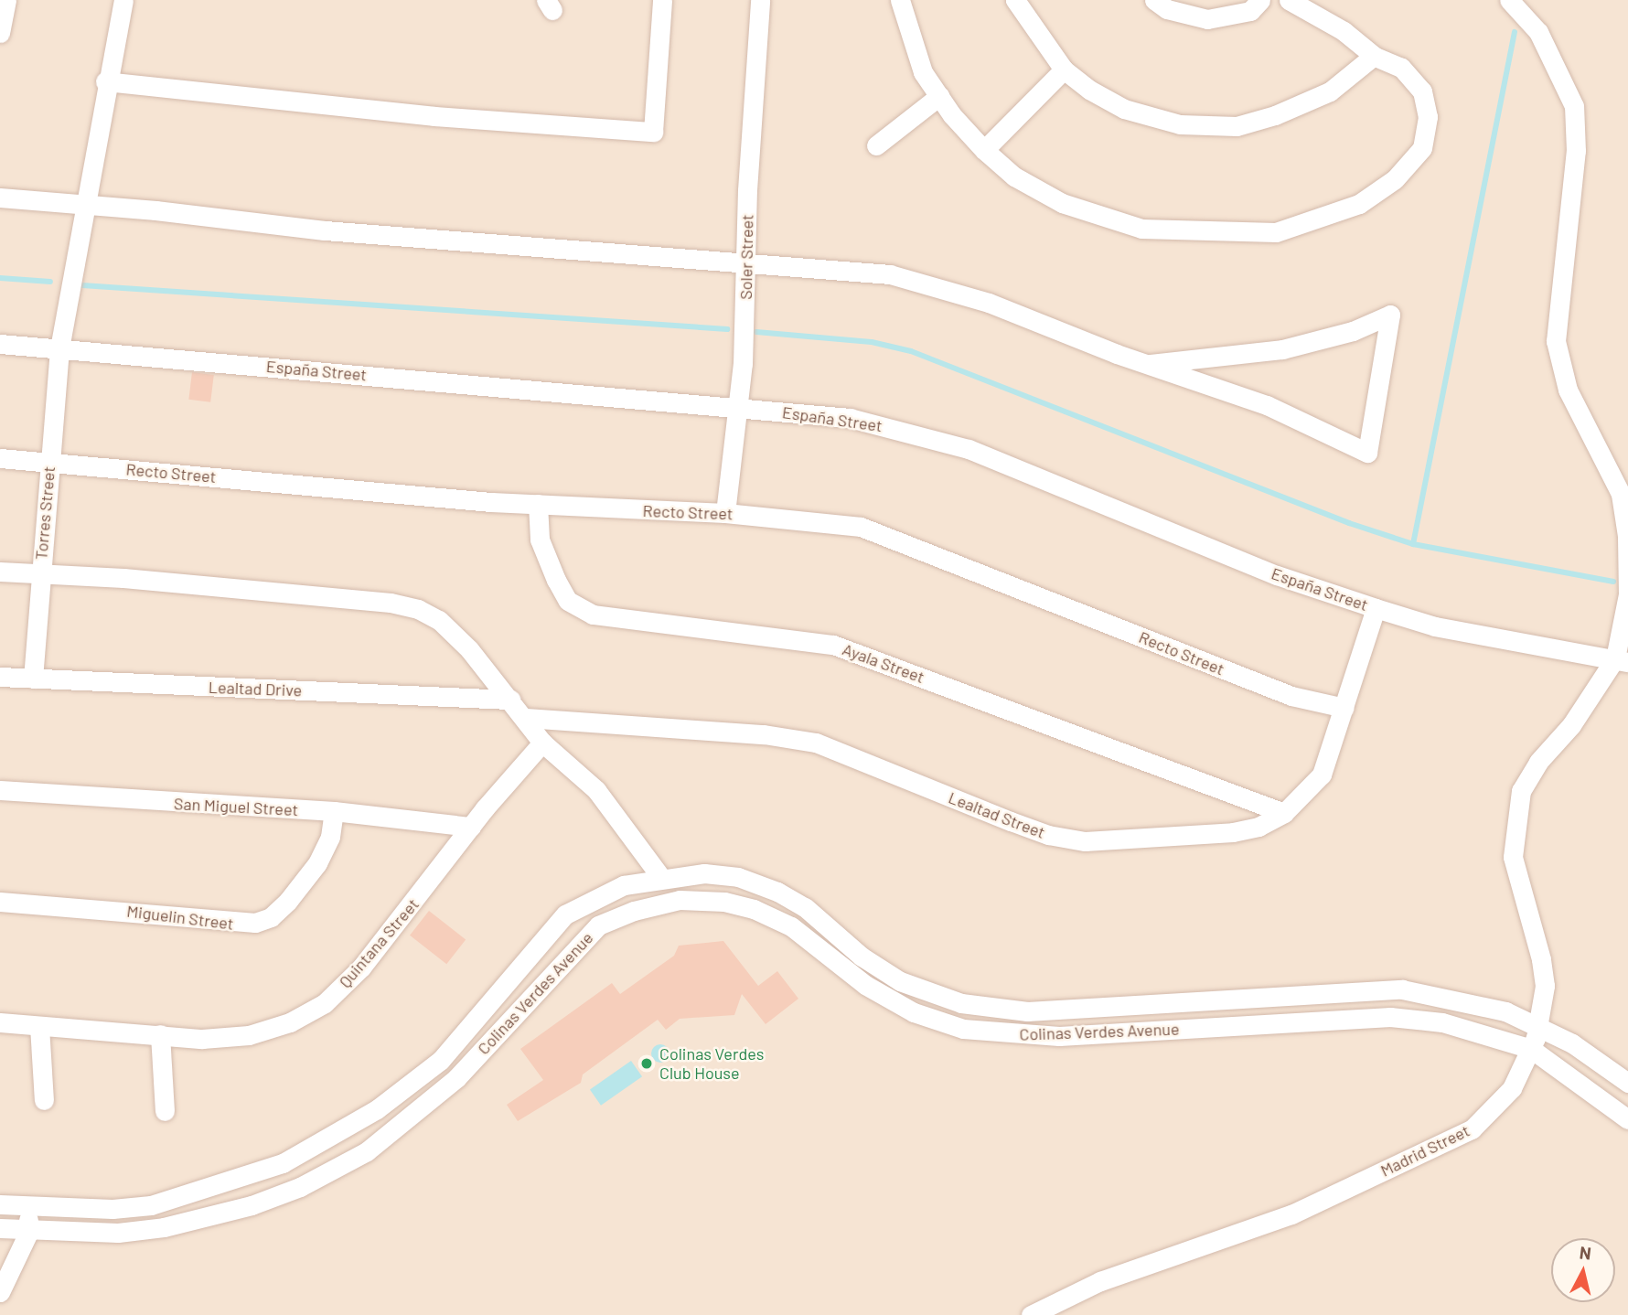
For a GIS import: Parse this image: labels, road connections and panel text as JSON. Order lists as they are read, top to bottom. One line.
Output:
{"streets":{"street":["Soler Street","España Street","Recto Street","Torres Street","Ayala Street","Lealtad Drive","San Miguel Street","Lealtad Street","Miguelin Street","Quintana Street","Colinas Verdes Avenue","Madrid Street"]},"crossings":[["Soler Street","España Street"],["Soler Street","Recto Street"],["España Street","Torres Street"],["España Street","Lealtad Street"],["España Street","Madrid Street"],["Recto Street","Torres Street"],["Recto Street","Ayala Street"],["Recto Street","Lealtad Street"],["Torres Street","Lealtad Drive"],["Ayala Street","Lealtad Street"],["San Miguel Street","Miguelin Street"],["San Miguel Street","Quintana Street"],["Colinas Verdes Avenue","Madrid Street"]],"places":["Colinas Verdes Club House"],"north":"top"}
